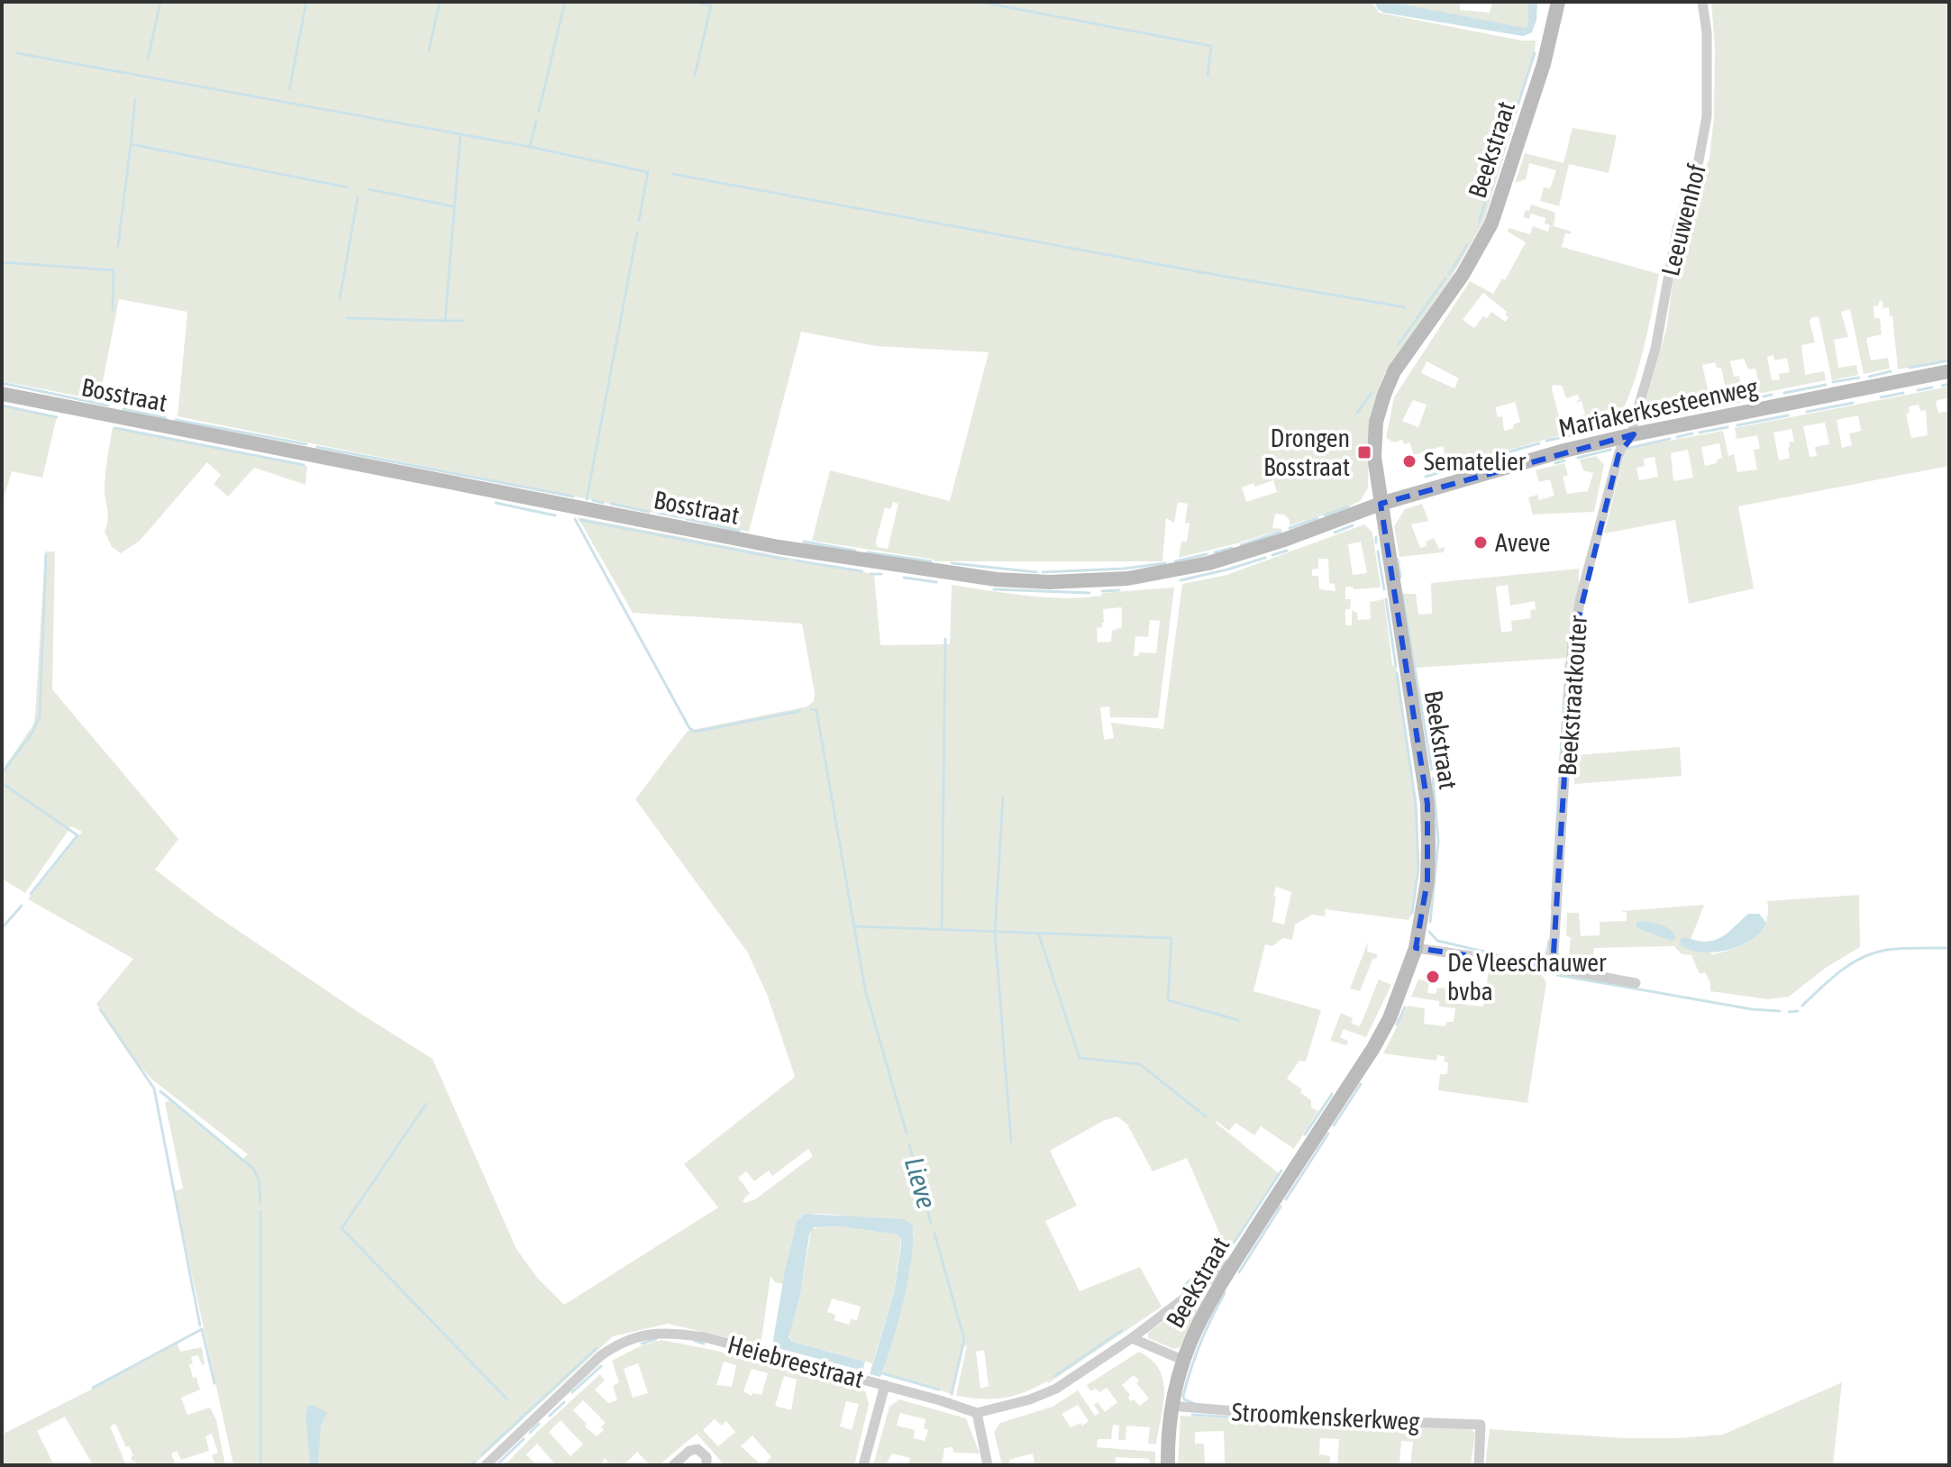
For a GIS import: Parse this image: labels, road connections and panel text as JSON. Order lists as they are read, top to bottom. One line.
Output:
{"streets":{"street":["Beekstraat","Leeuwenhof","Bosstraat","Mariakerksesteenweg","Beekstraatkouter","Heiebreestraat","Stroomkenskerkweg"]},"crossings":[["Beekstraat","Bosstraat"],["Beekstraat","Mariakerksesteenweg"],["Beekstraat","Stroomkenskerkweg"],["Leeuwenhof","Mariakerksesteenweg"],["Leeuwenhof","Beekstraatkouter"],["Bosstraat","Mariakerksesteenweg"],["Mariakerksesteenweg","Beekstraatkouter"]],"water":["Lieve"],"places":{"transit":["Drongen Bosstraat"],"other":["Sematelier","Aveve","De Vleeschauwer bvba"]}}
